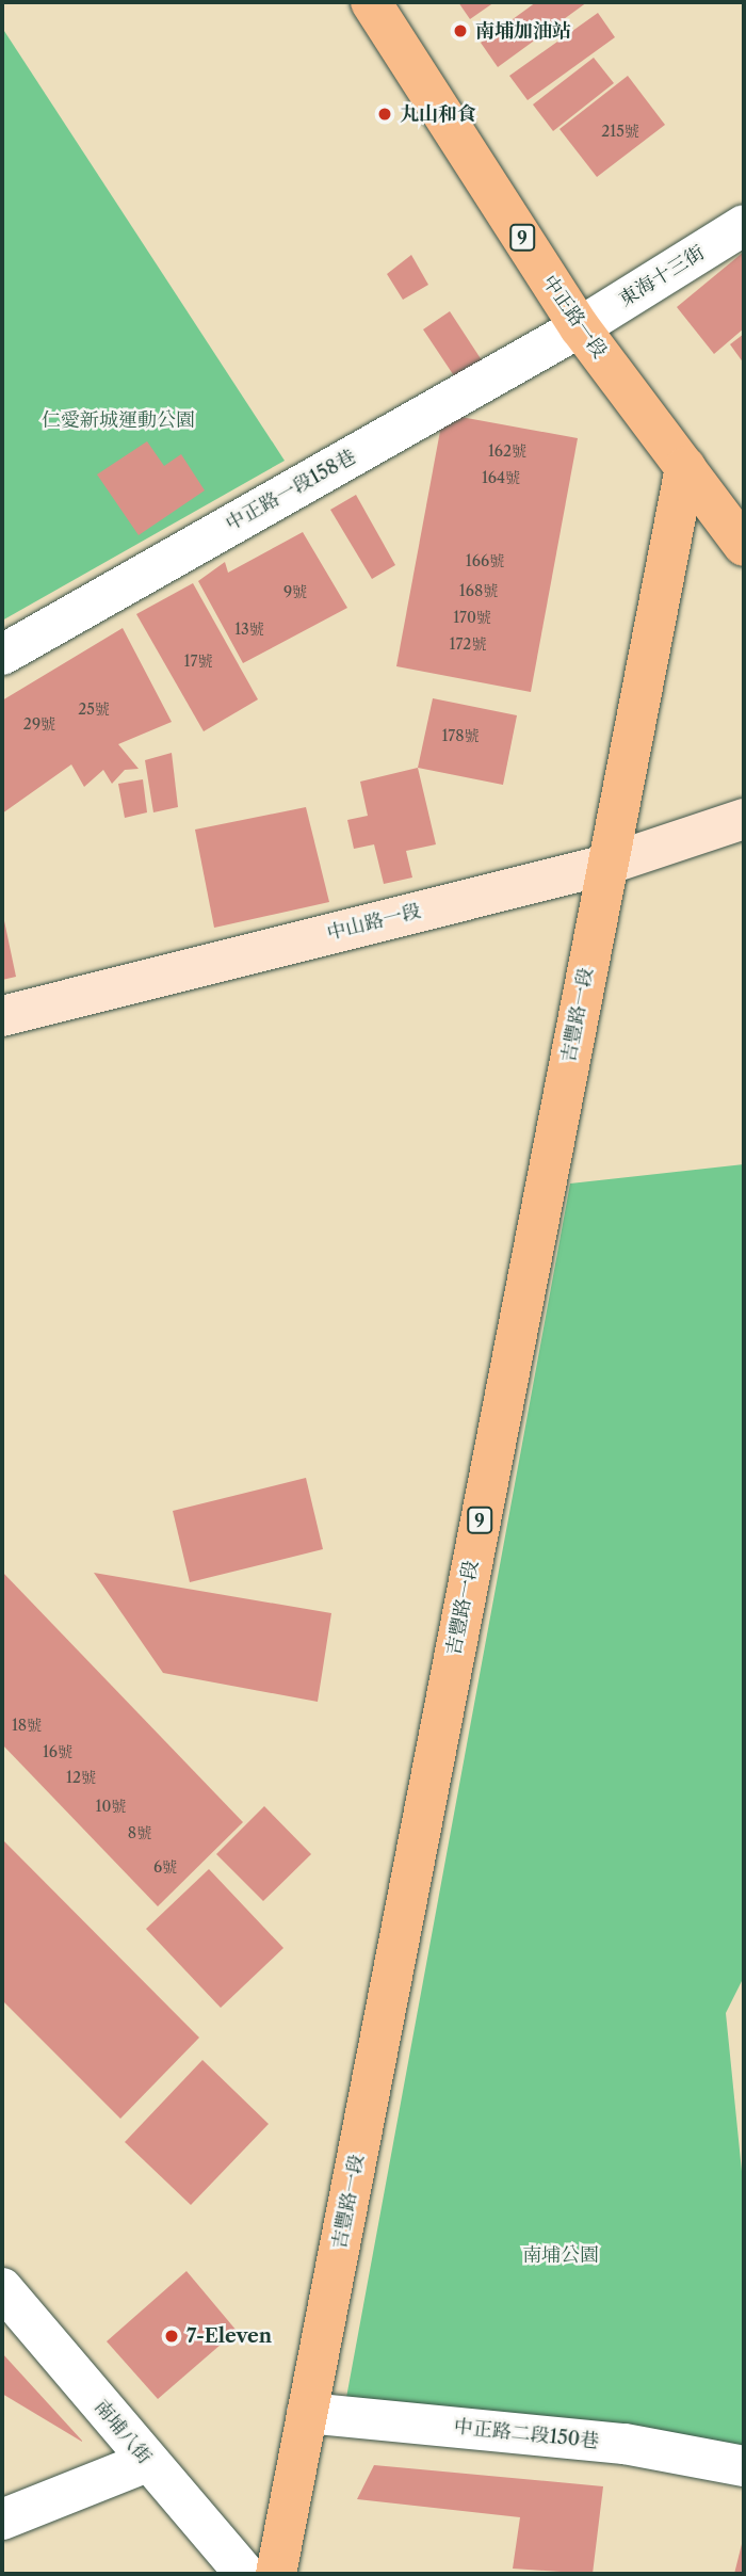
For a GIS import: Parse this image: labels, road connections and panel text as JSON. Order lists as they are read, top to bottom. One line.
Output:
{"streets":{"main road":["9","中正路一段","吉豐路一段"],"street":["東海十三街","中正路一段158巷","中山路一段","南埔八街","中正路二段150巷"]},"crossings":[["東海十三街","中正路一段"],["東海十三街","中正路一段158巷"],["中正路一段","中正路一段158巷"],["中正路一段","吉豐路一段"],["中山路一段","吉豐路一段"],["吉豐路一段","中正路二段150巷"]],"parks":["仁愛新城運動公園","南埔公園"],"places":["南埔加油站","丸山和食","7-Eleven"],"house_numbers":["215號","162號","164號","166號","168號","9號","170號","13號","172號","17號","25號","29號","178號","18號","16號","12號","10號","8號","6號"]}
